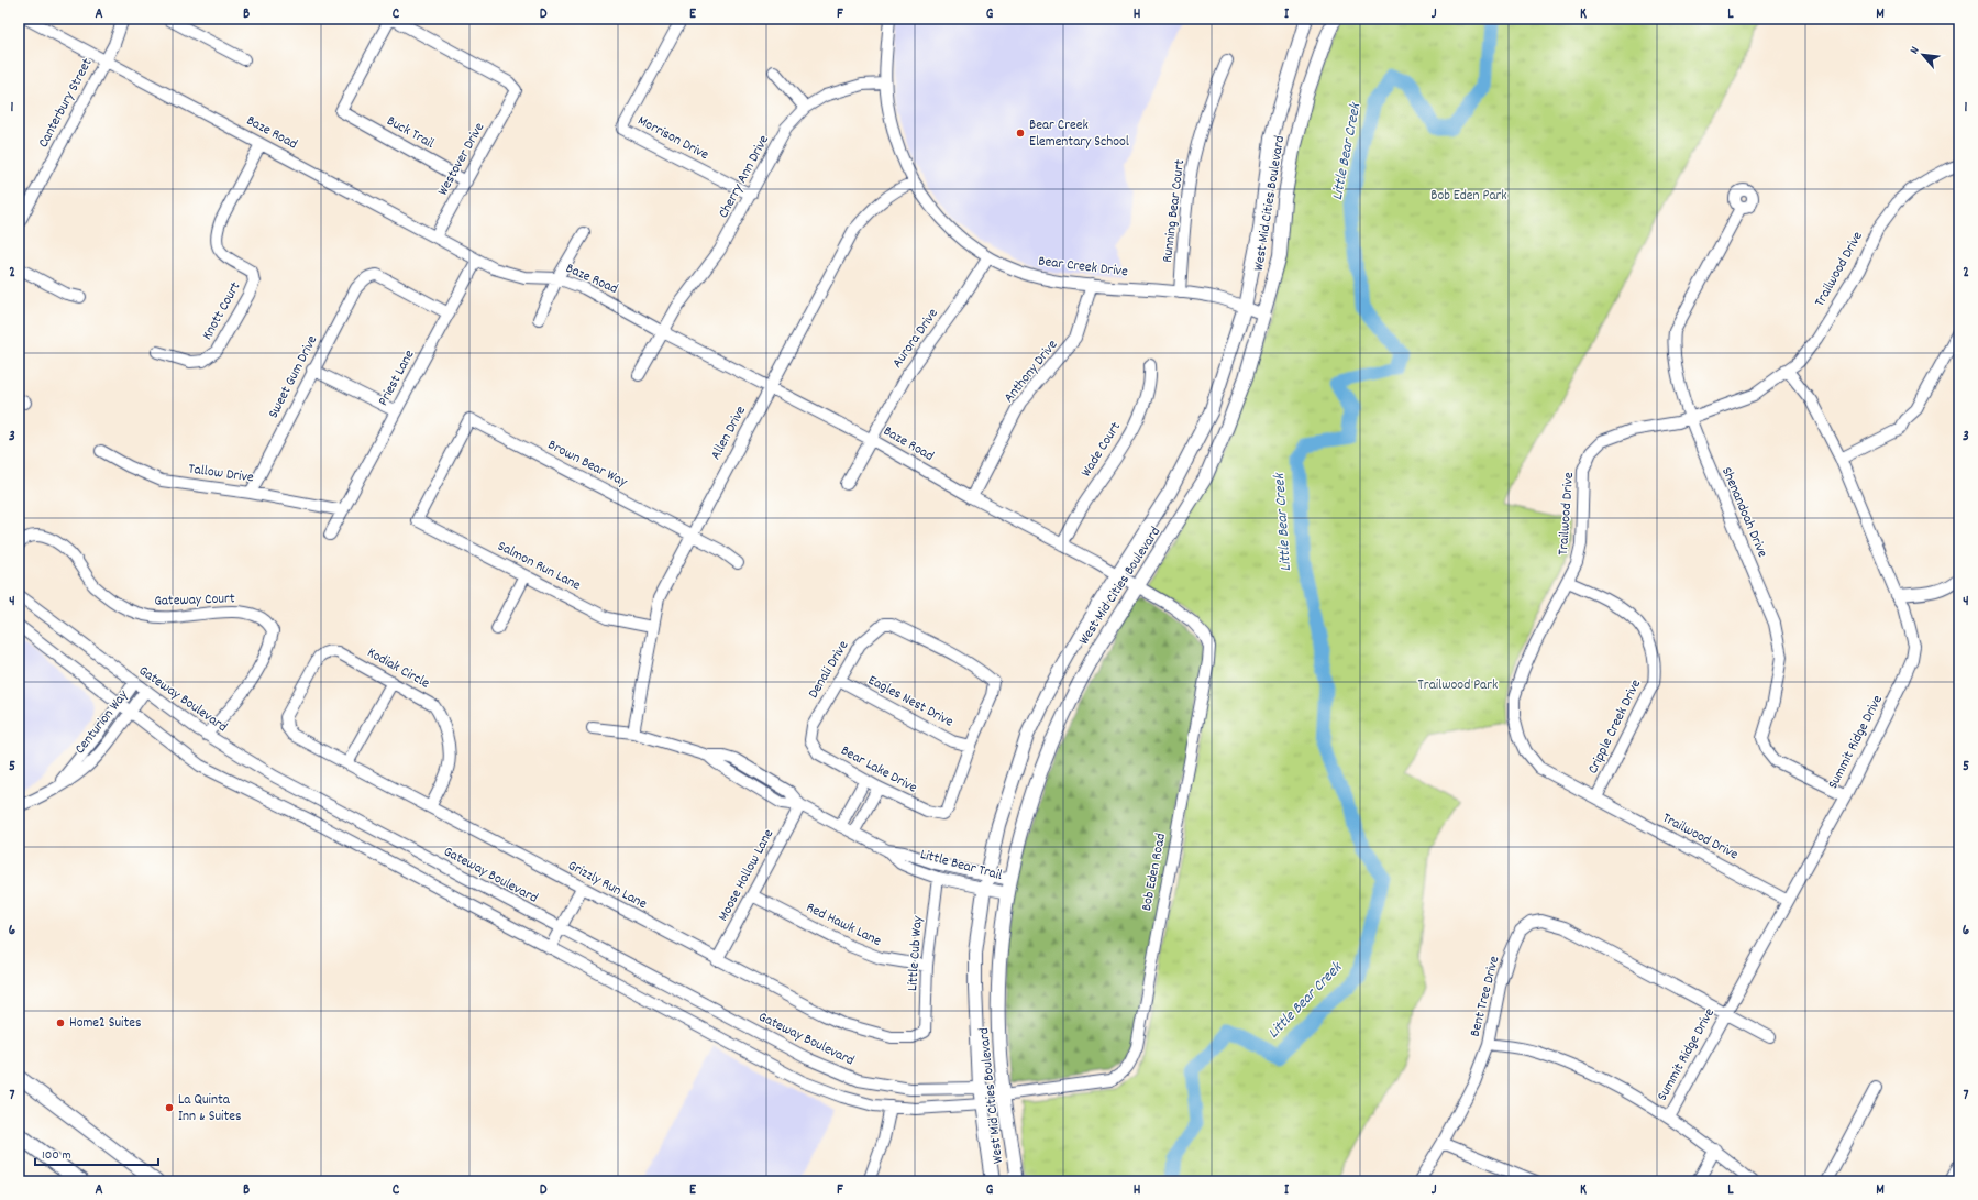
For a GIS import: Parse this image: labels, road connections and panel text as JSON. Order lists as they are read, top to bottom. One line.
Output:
{"streets":{"main road":["West Mid Cities Boulevard"],"street":["Canterbury Street","Baze Road","Buck Trail","Morrison Drive","Westover Drive","Cherry Ann Drive","Running Bear Court","Bear Creek Drive","Trailwood Drive","Knott Court","Aurora Drive","Anthony Drive","Sweet Gum Drive","Priest Lane","Allen Drive","Wade Court","Brown Bear Way","Tallow Drive","Shenandoah Drive","Salmon Run Lane","Gateway Court","Kodiak Circle","Denali Drive","Gateway Boulevard","Eagles Nest Drive","Centurion Way","Cripple Creek Drive","Summit Ridge Drive","Bear Lake Drive","Little Bear Trail","Bob Eden Road","Moose Hollow Lane","Grizzly Run Lane","Red Hawk Lane","Little Cub Way","Bent Tree Drive"]},"crossings":[["Canterbury Street","Baze Road"],["Baze Road","Westover Drive"],["Baze Road","Cherry Ann Drive"],["Baze Road","West Mid Cities Boulevard"],["Baze Road","Knott Court"],["Baze Road","Aurora Drive"],["Baze Road","Anthony Drive"],["Baze Road","Priest Lane"],["Baze Road","Allen Drive"],["Baze Road","Wade Court"],["Baze Road","Bob Eden Road"],["Buck Trail","Westover Drive"],["Morrison Drive","Cherry Ann Drive"],["Cherry Ann Drive","Bear Creek Drive"],["West Mid Cities Boulevard","Bear Creek Drive"],["West Mid Cities Boulevard","Gateway Boulevard"],["West Mid Cities Boulevard","Little Bear Trail"],["West Mid Cities Boulevard","Bob Eden Road"],["Running Bear Court","Bear Creek Drive"],["Bear Creek Drive","Aurora Drive"],["Bear Creek Drive","Anthony Drive"],["Bear Creek Drive","Allen Drive"],["Trailwood Drive","Shenandoah Drive"],["Trailwood Drive","Cripple Creek Drive"],["Trailwood Drive","Summit Ridge Drive"],["Sweet Gum Drive","Priest Lane"],["Sweet Gum Drive","Tallow Drive"],["Priest Lane","Tallow Drive"],["Allen Drive","Brown Bear Way"],["Allen Drive","Salmon Run Lane"],["Allen Drive","Little Bear Trail"],["Brown Bear Way","Salmon Run Lane"],["Shenandoah Drive","Summit Ridge Drive"],["Gateway Court","Gateway Boulevard"],["Kodiak Circle","Grizzly Run Lane"],["Denali Drive","Eagles Nest Drive"],["Denali Drive","Bear Lake Drive"],["Gateway Boulevard","Centurion Way"],["Gateway Boulevard","Bob Eden Road"],["Eagles Nest Drive","Bear Lake Drive"],["Summit Ridge Drive","Bent Tree Drive"],["Little Bear Trail","Moose Hollow Lane"],["Little Bear Trail","Little Cub Way"],["Moose Hollow Lane","Grizzly Run Lane"],["Moose Hollow Lane","Red Hawk Lane"],["Grizzly Run Lane","Little Cub Way"],["Red Hawk Lane","Little Cub Way"]],"water":["Little Bear Creek"],"parks":["Bob Eden Park","Trailwood Park"],"places":["Bear Creek Elementary School","Home2 Suites","La Quinta Inn & Suites"],"scale_bar":"100 m","north":"top left","grid":{"columns":["A","B","C","D","E","F","G","H","I","J","K","L","M"],"rows":["1","2","3","4","5","6","7"]}}
